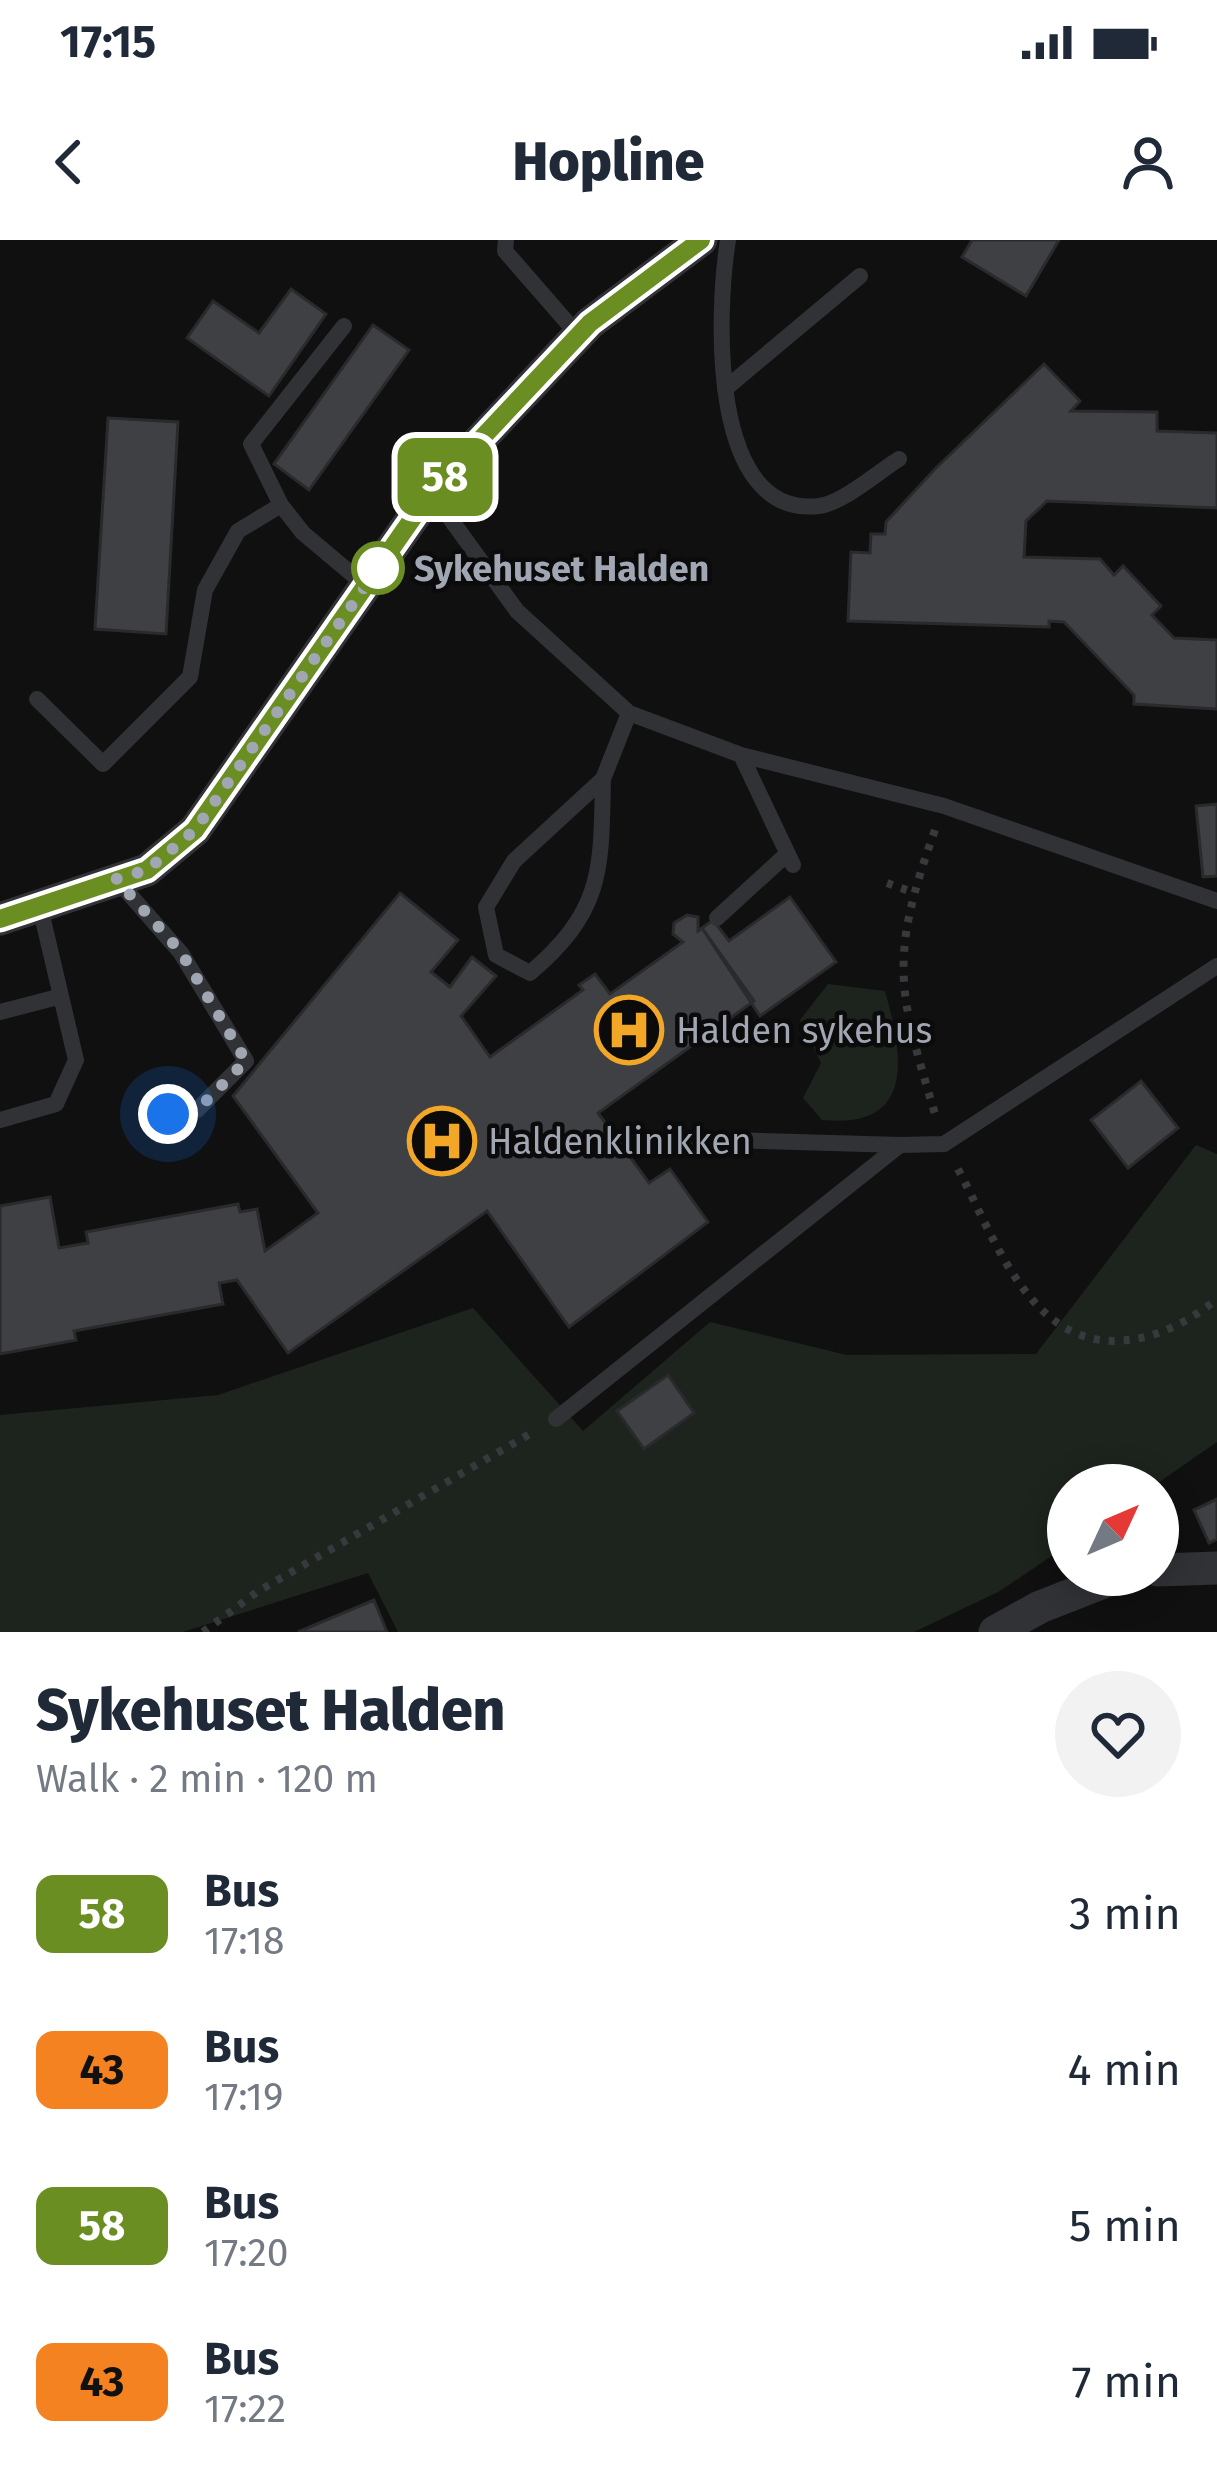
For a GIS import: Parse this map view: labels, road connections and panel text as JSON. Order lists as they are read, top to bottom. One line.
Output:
{"places":{"other":["Sykehuset Halden"],"hospital":["Halden sykehus","Haldenklinikken"]},"lines":["bus line 58"],"north":"top right","page":{"status":"17:15","header":"Hopline","on_map":"58","heading":["Sykehuset Halden","Walk · 2 min · 120 m"],"list":[{"mark":"58","name":"Bus","note":"17:18","value":"3 min"},{"mark":"43","name":"Bus","note":"17:19","value":"4 min"},{"mark":"58","name":"Bus","note":"17:20","value":"5 min"},{"mark":"43","name":"Bus","note":"17:22","value":"7 min"}]}}
